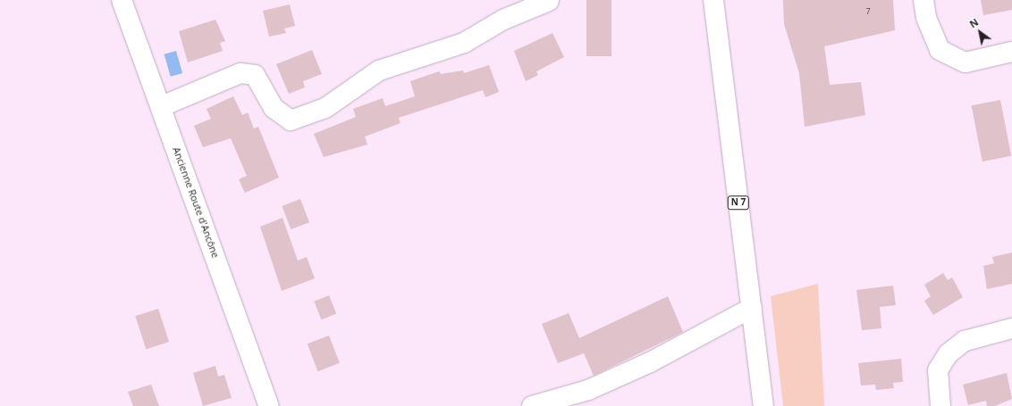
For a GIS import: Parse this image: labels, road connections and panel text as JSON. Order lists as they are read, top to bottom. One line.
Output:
{"streets":{"street":["Ancienne Route d'Ancône","N 7"]},"house_numbers":["7"],"north":"top left"}
